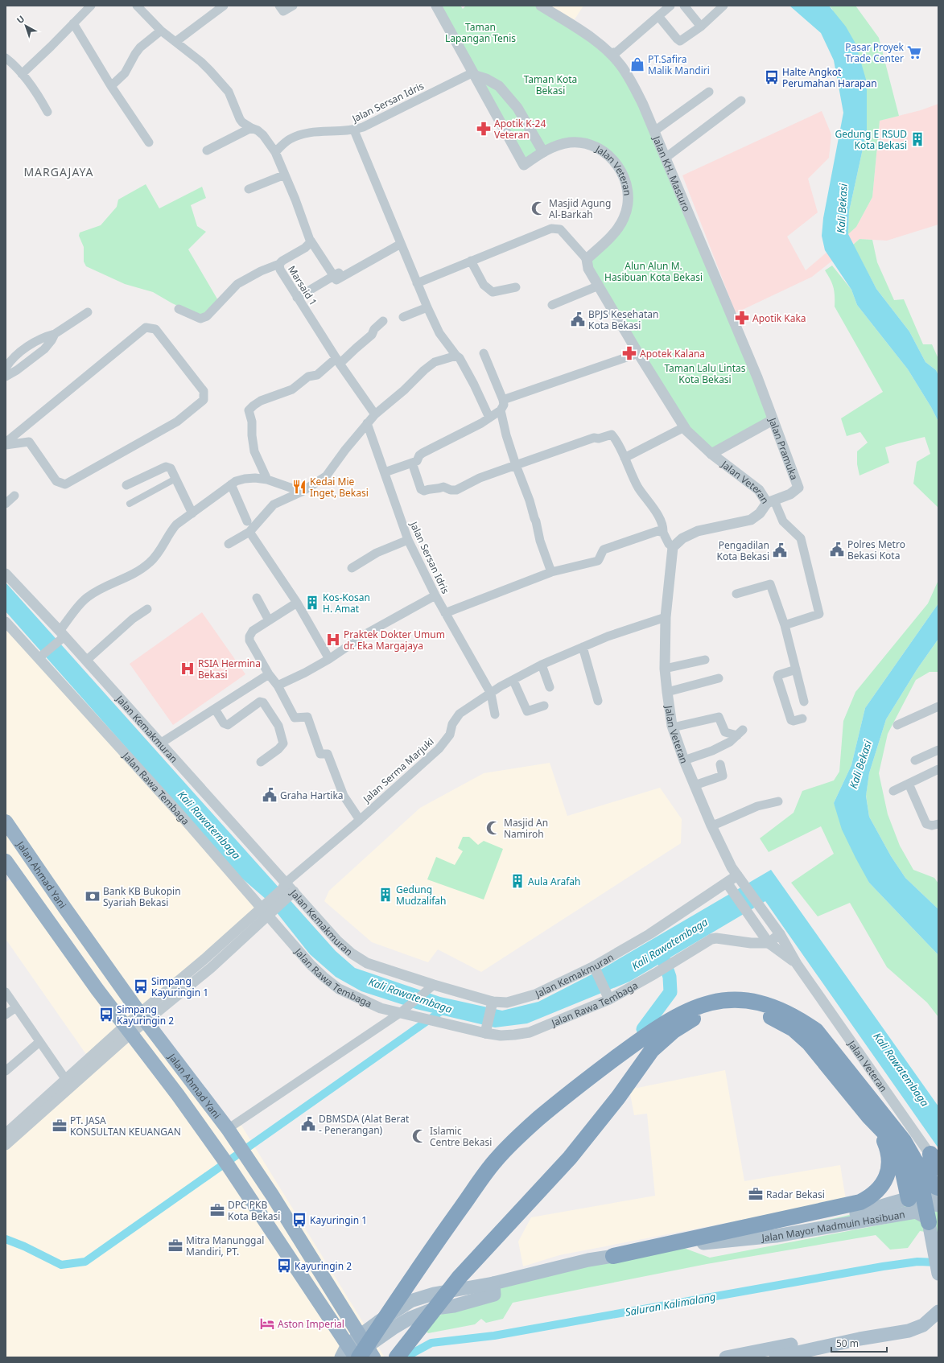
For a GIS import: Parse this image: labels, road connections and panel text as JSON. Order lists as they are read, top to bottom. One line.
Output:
{"streets":{"highway":["Jalan Ahmad Yani"],"main road":["Jalan Mayor Madmuin Hasibuan"],"street":["Jalan Sersan Idris","Jalan Veteran","Jalan KH. Masturo","Marsaid 1","Jalan Pramuka","Jalan Kemakmuran","Jalan Serma Marjuki","Jalan Rawa Tembaga"]},"crossings":[["Jalan Sersan Idris","Jalan Veteran"],["Jalan Sersan Idris","Jalan Serma Marjuki"],["Jalan Veteran","Jalan Pramuka"],["Jalan Veteran","Jalan Kemakmuran"],["Jalan Veteran","Jalan Serma Marjuki"],["Jalan Veteran","Jalan Rawa Tembaga"],["Jalan KH. Masturo","Jalan Pramuka"],["Jalan Kemakmuran","Jalan Serma Marjuki"],["Jalan Ahmad Yani","Jalan Mayor Madmuin Hasibuan"]],"districts":["MARGAJAYA"],"water":["Kali Bekasi","Kali Rawatembaga","Saluran Kalimalang"],"parks":["Taman Lapangan Tenis","Taman Kota Bekasi","Alun Alun M. Hasibuan Kota Bekasi","Taman Lalu Lintas Kota Bekasi"],"places":{"supermarket":["Pasar Proyek Trade Center"],"shop":["PT.Safira Malik Mandiri"],"bus stop":["Halte Angkot Perumahan Harapan","Simpang Kayuringin 1","Simpang Kayuringin 2","Kayuringin 1","Kayuringin 2"],"pharmacy":["Apotik K-24 Veteran","Apotik Kaka","Apotek Kalana"],"building":["Gedung E RSUD Kota Bekasi","Kos-Kosan H. Amat","Aula Arafah","Gedung Mudzalifah"],"mosque":["Masjid Agung Al-Barkah","Masjid An Namiroh","Islamic Centre Bekasi"],"public building":["BPJS Kesehatan Kota Bekasi","Polres Metro Bekasi Kota","Pengadilan Kota Bekasi","Graha Hartika","DBMSDA (Alat Berat - Penerangan)"],"restaurant":["Kedai Mie Inget, Bekasi"],"hospital":["Praktek Dokter Umum dr. Eka Margajaya","RSIA Hermina Bekasi"],"bank":["Bank KB Bukopin Syariah Bekasi"],"office":["PT. JASA KONSULTAN KEUANGAN","Radar Bekasi","DPC PKB Kota Bekasi","Mitra Manunggal Mandiri, PT."],"hotel":["Aston Imperial"]},"scale_bar":"50 m","north":"top left"}
